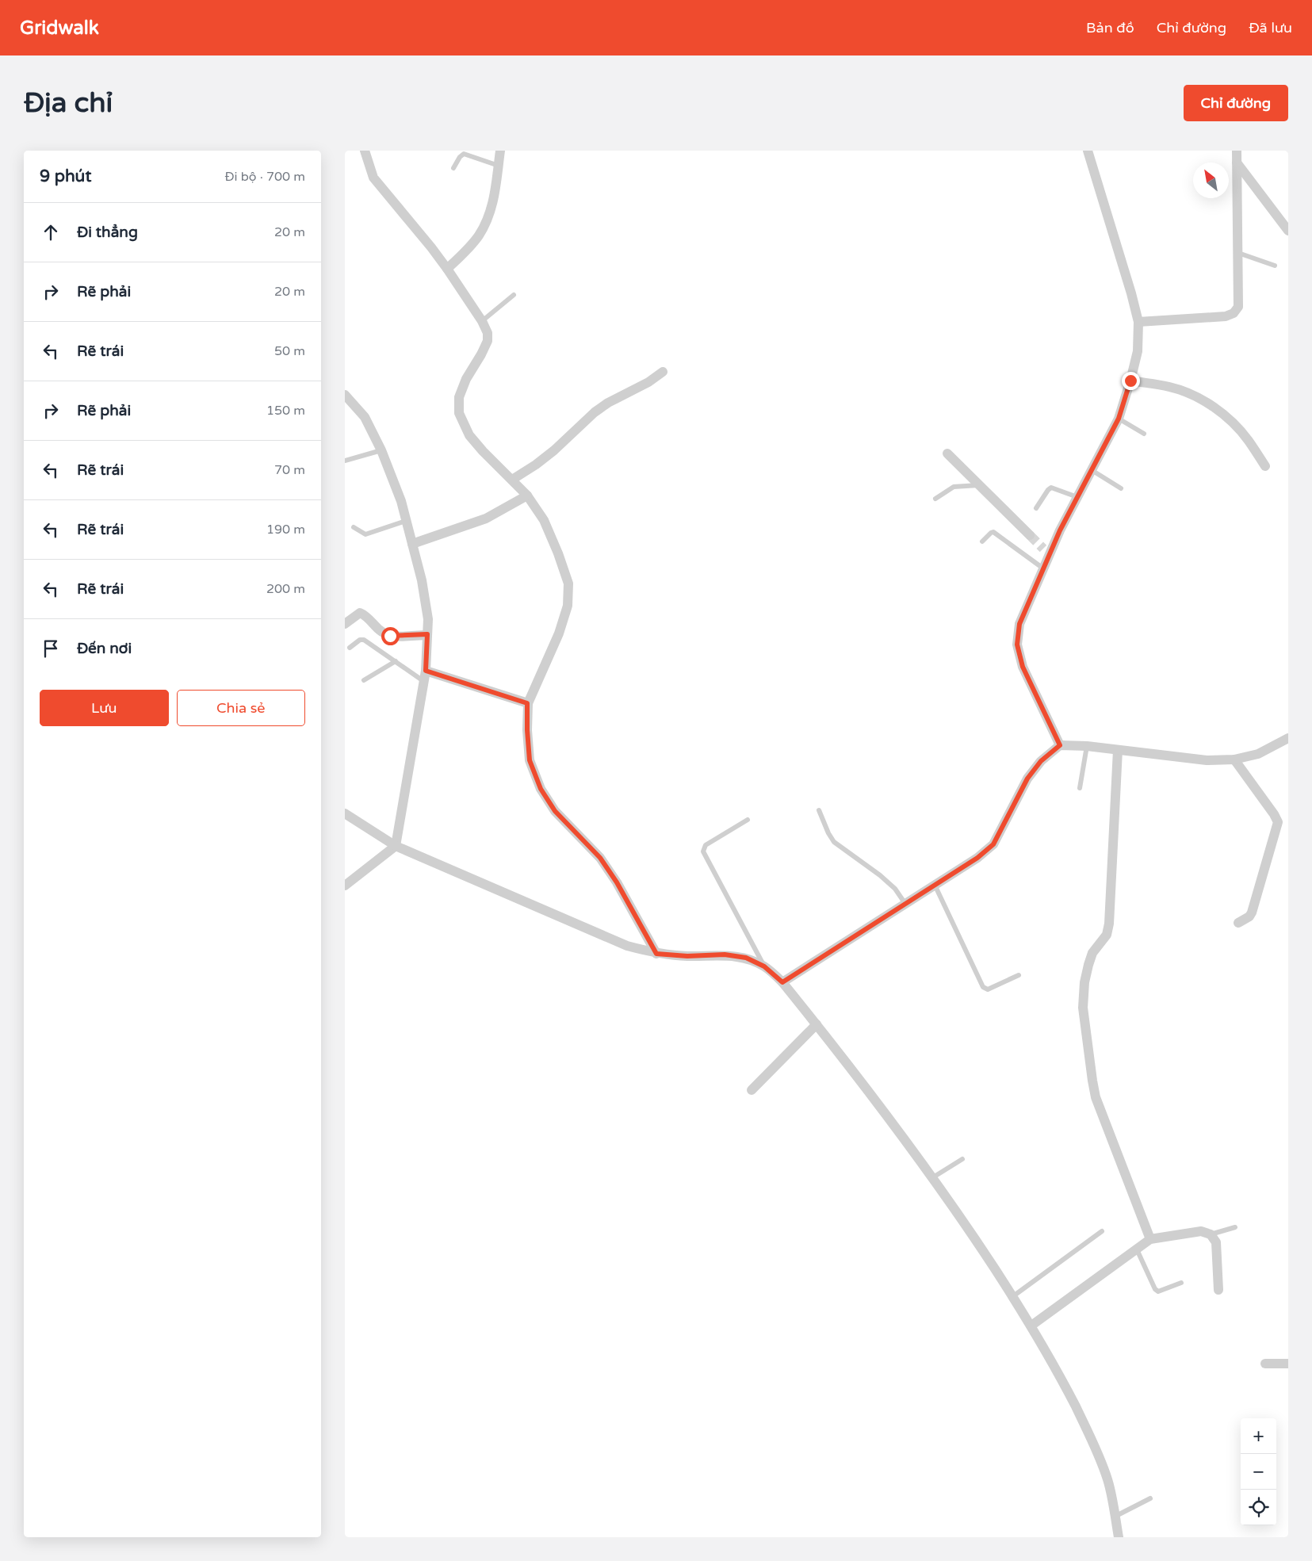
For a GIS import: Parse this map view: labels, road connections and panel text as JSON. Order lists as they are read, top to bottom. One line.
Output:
{"north":"top left","page":{"header":"Gridwalk","nav":["Bản đồ","Chỉ đường","Đã lưu"],"buttons":["Chỉ đường",["Lưu","Chia sẻ"]],"title":"Địa chỉ","heading":["9 phút","Đi bộ · 700 m"],"list":[["Đi thẳng","20 m"],["Rẽ phải","20 m"],["Rẽ trái","50 m"],["Rẽ phải","150 m"],["Rẽ trái","70 m"],["Rẽ trái","190 m"],["Rẽ trái","200 m"],"Đến nơi"],"map_buttons":["+","−"]}}
